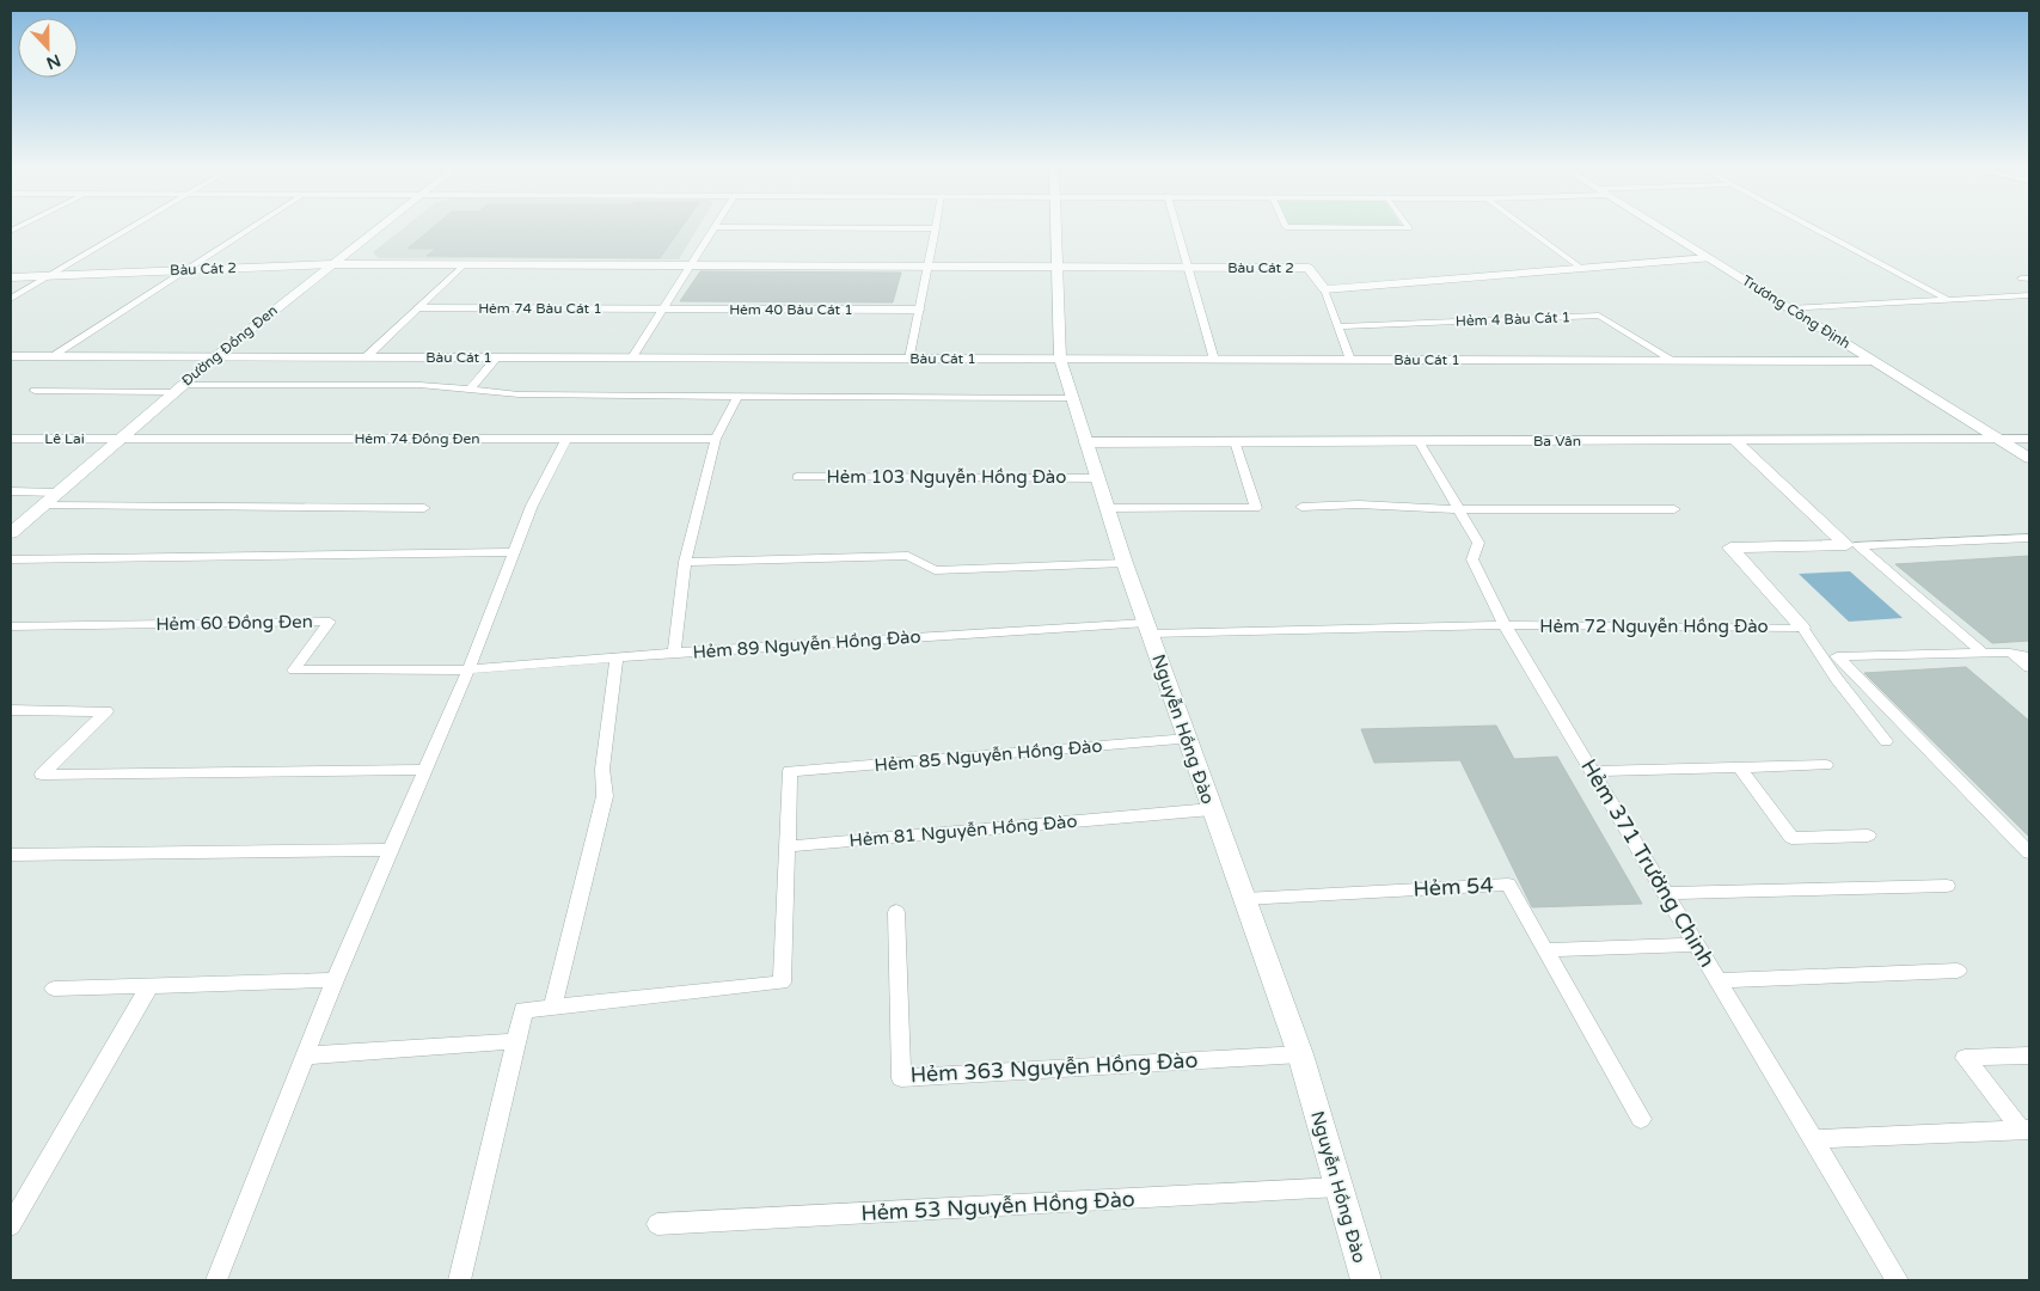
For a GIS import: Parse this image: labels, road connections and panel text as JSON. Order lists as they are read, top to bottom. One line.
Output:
{"streets":{"street":["Bàu Cát 2","Hẻm 74 Bàu Cát 1","Hẻm 40 Bàu Cát 1","Trương Công Định","Đường Đồng Đen","Bàu Cát 1","Lê Lai","Ba Vân","Nguyễn Hồng Đào"],"lane":["Hẻm 4 Bàu Cát 1","Hẻm 74 Đồng Đen","Hẻm 103 Nguyễn Hồng Đào","Hẻm 60 Đồng Đen","Hẻm 72 Nguyễn Hồng Đào","Hẻm 89 Nguyễn Hồng Đào","Hẻm 85 Nguyễn Hồng Đào","Hẻm 81 Nguyễn Hồng Đào","Hẻm 371 Trường Chinh","Hẻm 54","Hẻm 363 Nguyễn Hồng Đào","Hẻm 53 Nguyễn Hồng Đào"]},"crossings":[["Bàu Cát 2","Đường Đồng Đen"],["Bàu Cát 2","Nguyễn Hồng Đào"],["Hẻm 74 Bàu Cát 1","Hẻm 40 Bàu Cát 1"],["Trương Công Định","Bàu Cát 1"],["Trương Công Định","Ba Vân"],["Hẻm 4 Bàu Cát 1","Bàu Cát 1"],["Đường Đồng Đen","Bàu Cát 1"],["Đường Đồng Đen","Lê Lai"],["Đường Đồng Đen","Hẻm 74 Đồng Đen"],["Bàu Cát 1","Nguyễn Hồng Đào"],["Lê Lai","Hẻm 74 Đồng Đen"],["Ba Vân","Nguyễn Hồng Đào"],["Ba Vân","Hẻm 371 Trường Chinh"],["Hẻm 103 Nguyễn Hồng Đào","Nguyễn Hồng Đào"],["Hẻm 60 Đồng Đen","Hẻm 89 Nguyễn Hồng Đào"],["Hẻm 72 Nguyễn Hồng Đào","Hẻm 89 Nguyễn Hồng Đào"],["Hẻm 72 Nguyễn Hồng Đào","Hẻm 371 Trường Chinh"],["Hẻm 89 Nguyễn Hồng Đào","Nguyễn Hồng Đào"],["Hẻm 89 Nguyễn Hồng Đào","Hẻm 371 Trường Chinh"],["Nguyễn Hồng Đào","Hẻm 85 Nguyễn Hồng Đào"],["Nguyễn Hồng Đào","Hẻm 81 Nguyễn Hồng Đào"],["Nguyễn Hồng Đào","Hẻm 54"],["Nguyễn Hồng Đào","Hẻm 363 Nguyễn Hồng Đào"],["Nguyễn Hồng Đào","Hẻm 53 Nguyễn Hồng Đào"],["Hẻm 85 Nguyễn Hồng Đào","Hẻm 81 Nguyễn Hồng Đào"]],"north":"bottom"}
